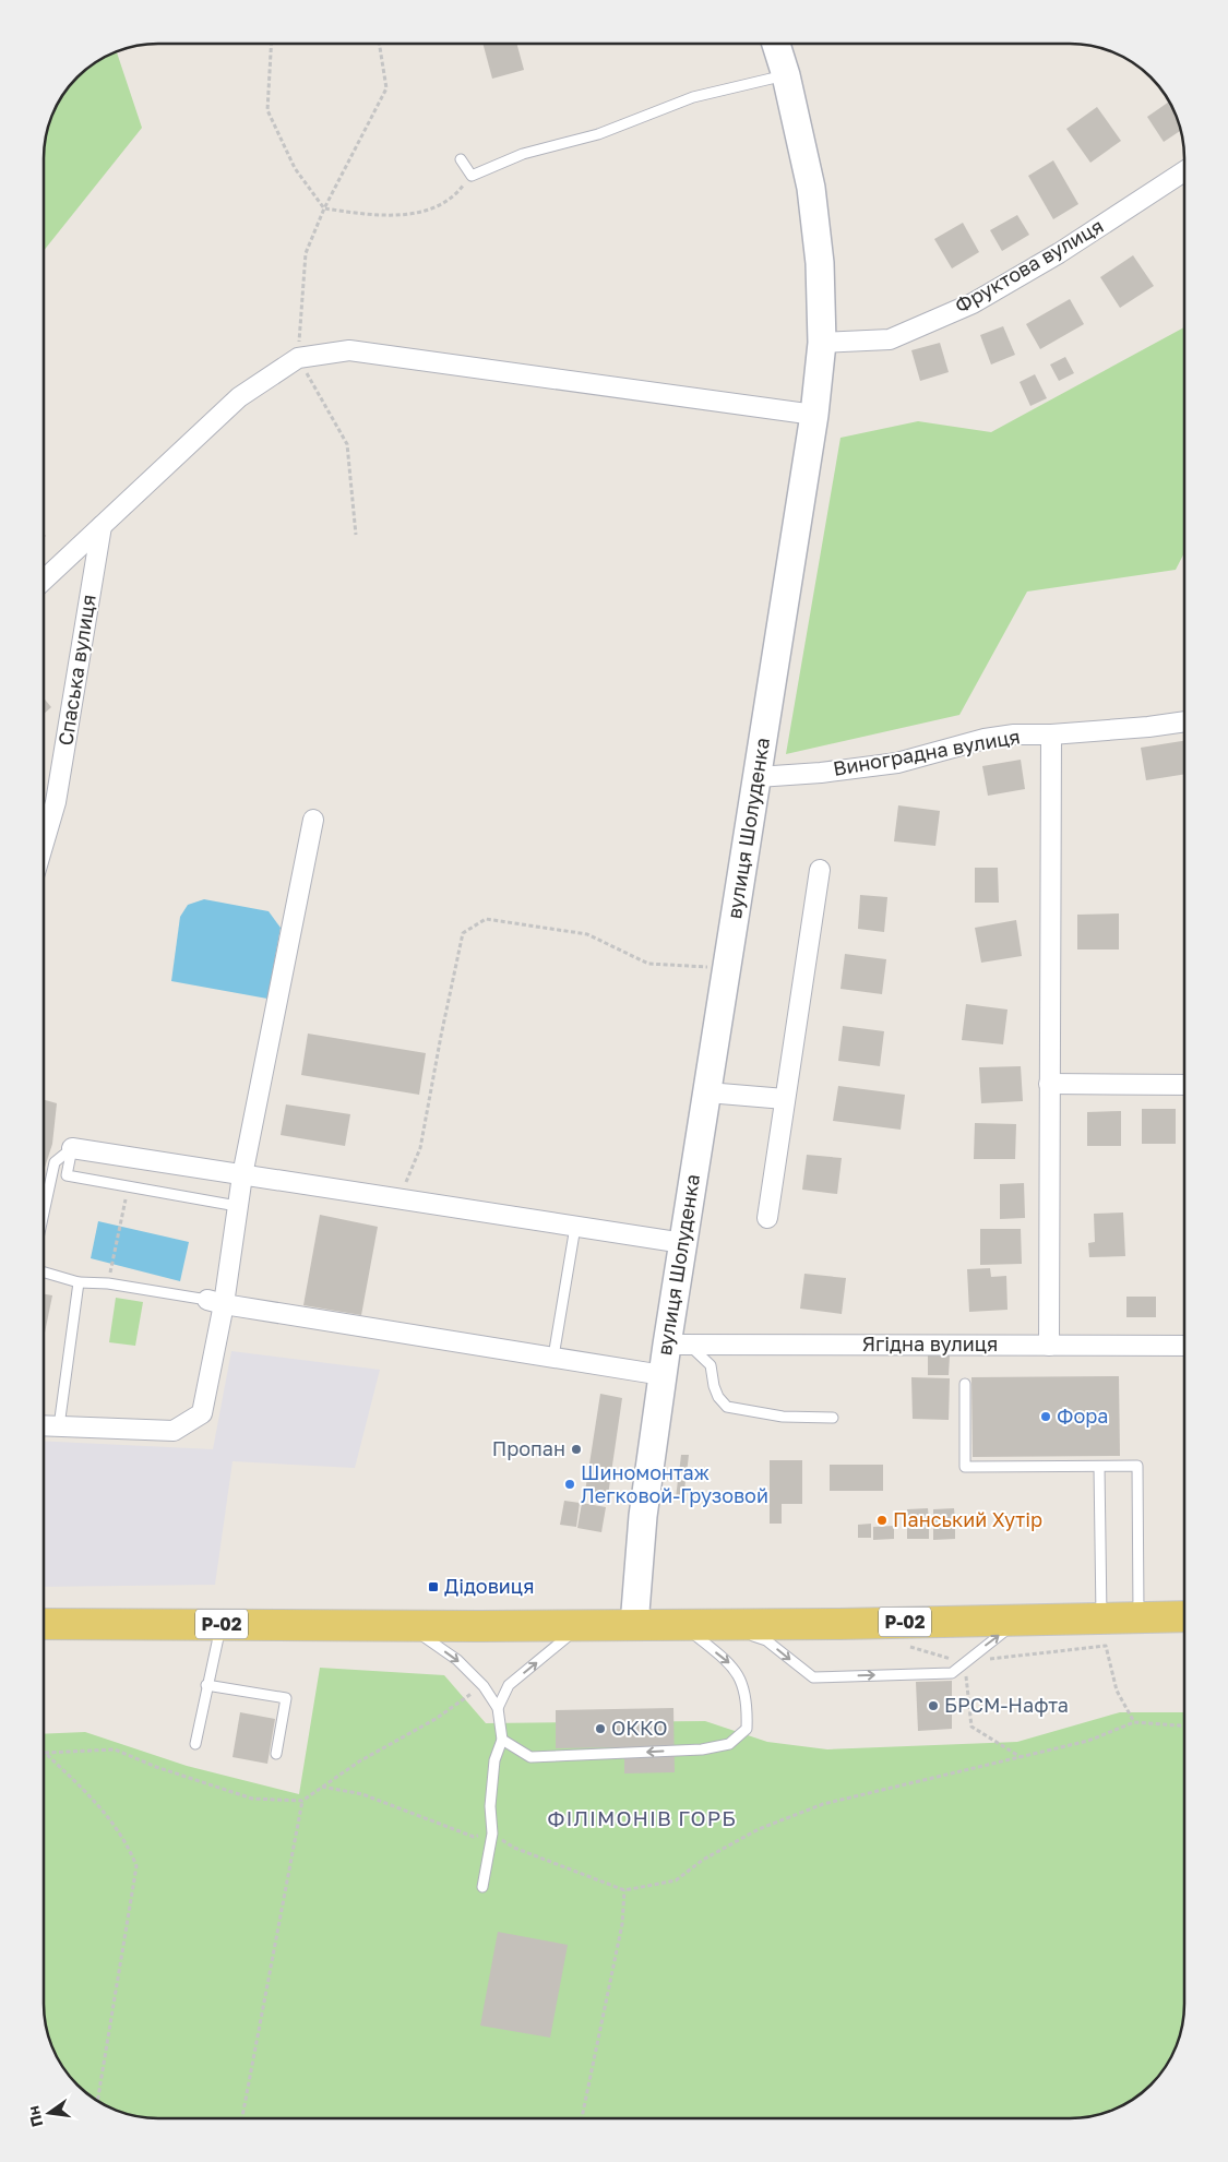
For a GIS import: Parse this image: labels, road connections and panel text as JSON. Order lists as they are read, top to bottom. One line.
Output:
{"streets":{"main road":["вулиця Шолуденка","Р-02"],"street":["Фруктова вулиця","Спаська вулиця","Виноградна вулиця","Ягідна вулиця"]},"crossings":[["Фруктова вулиця","вулиця Шолуденка"],["Виноградна вулиця","вулиця Шолуденка"],["вулиця Шолуденка","Ягідна вулиця"],["вулиця Шолуденка","Р-02"]],"districts":["ФІЛІМОНІВ ГОРБ"],"places":{"other":["Фора","Пропан","Шиномонтаж Легковой-Грузовой","Панський Хутір","БРСМ-Нафта","ОККО"],"transit":["Дідовиця"]},"north":"left"}
